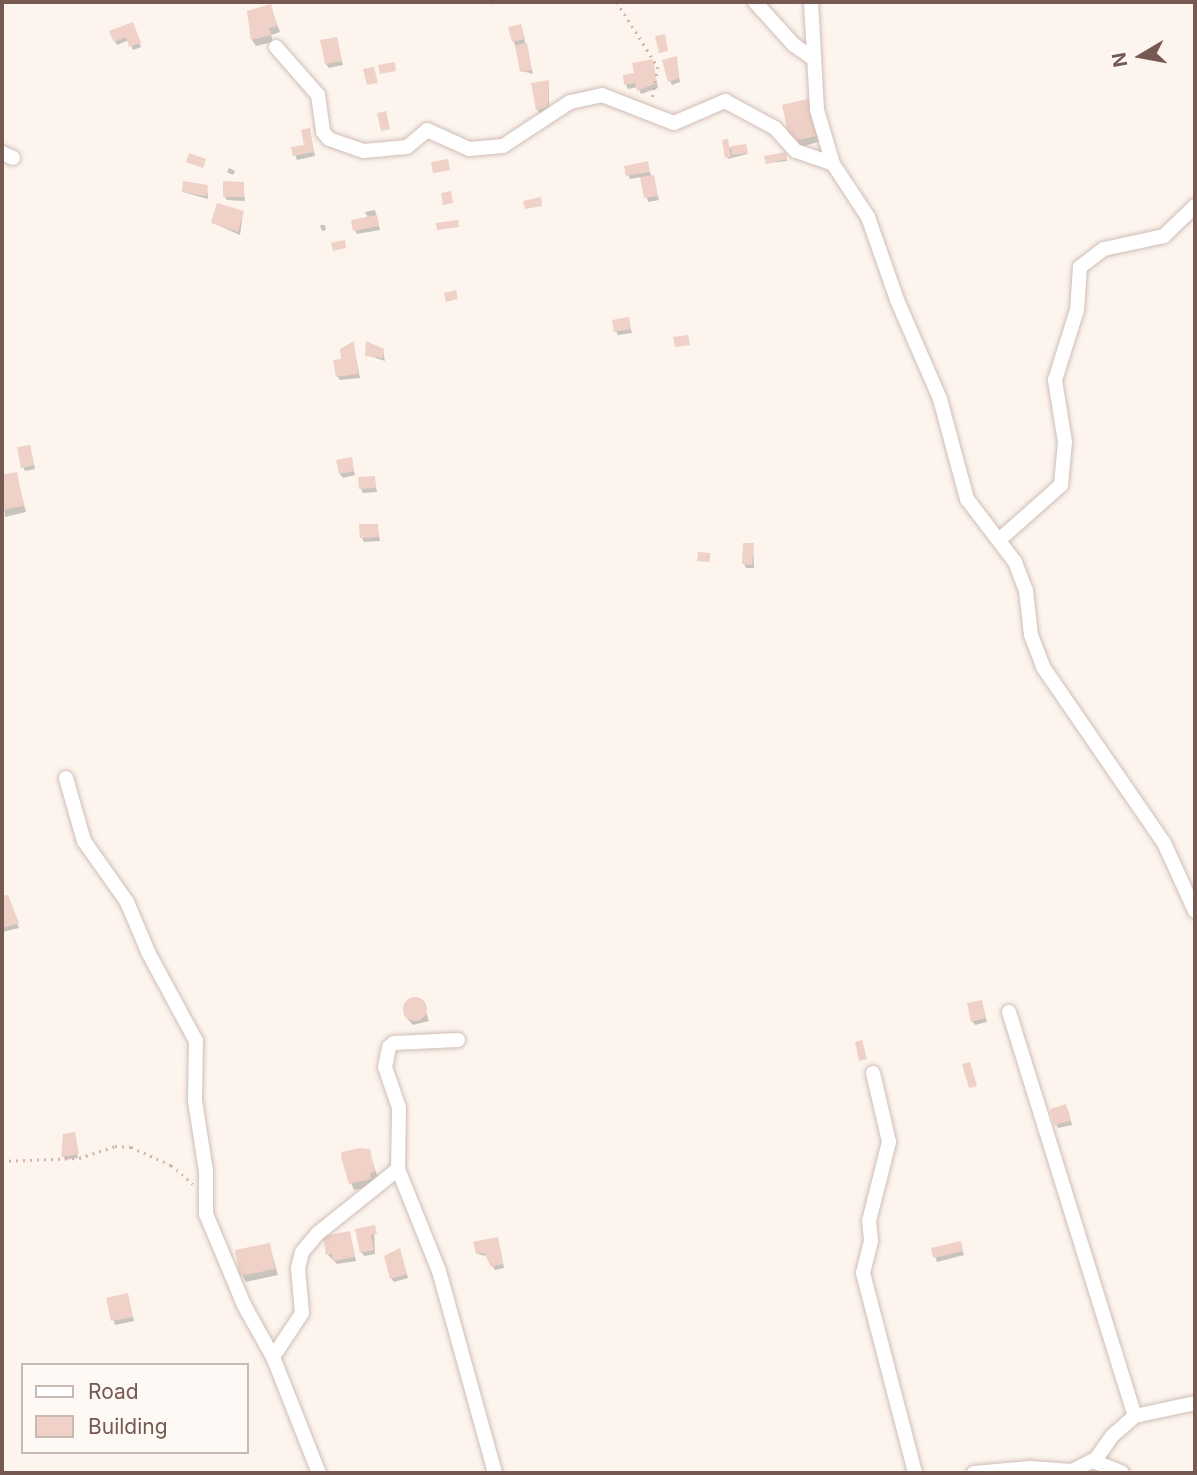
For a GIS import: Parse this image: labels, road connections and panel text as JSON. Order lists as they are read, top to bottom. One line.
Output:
{"legend":["Road","Building"],"north":"left"}
